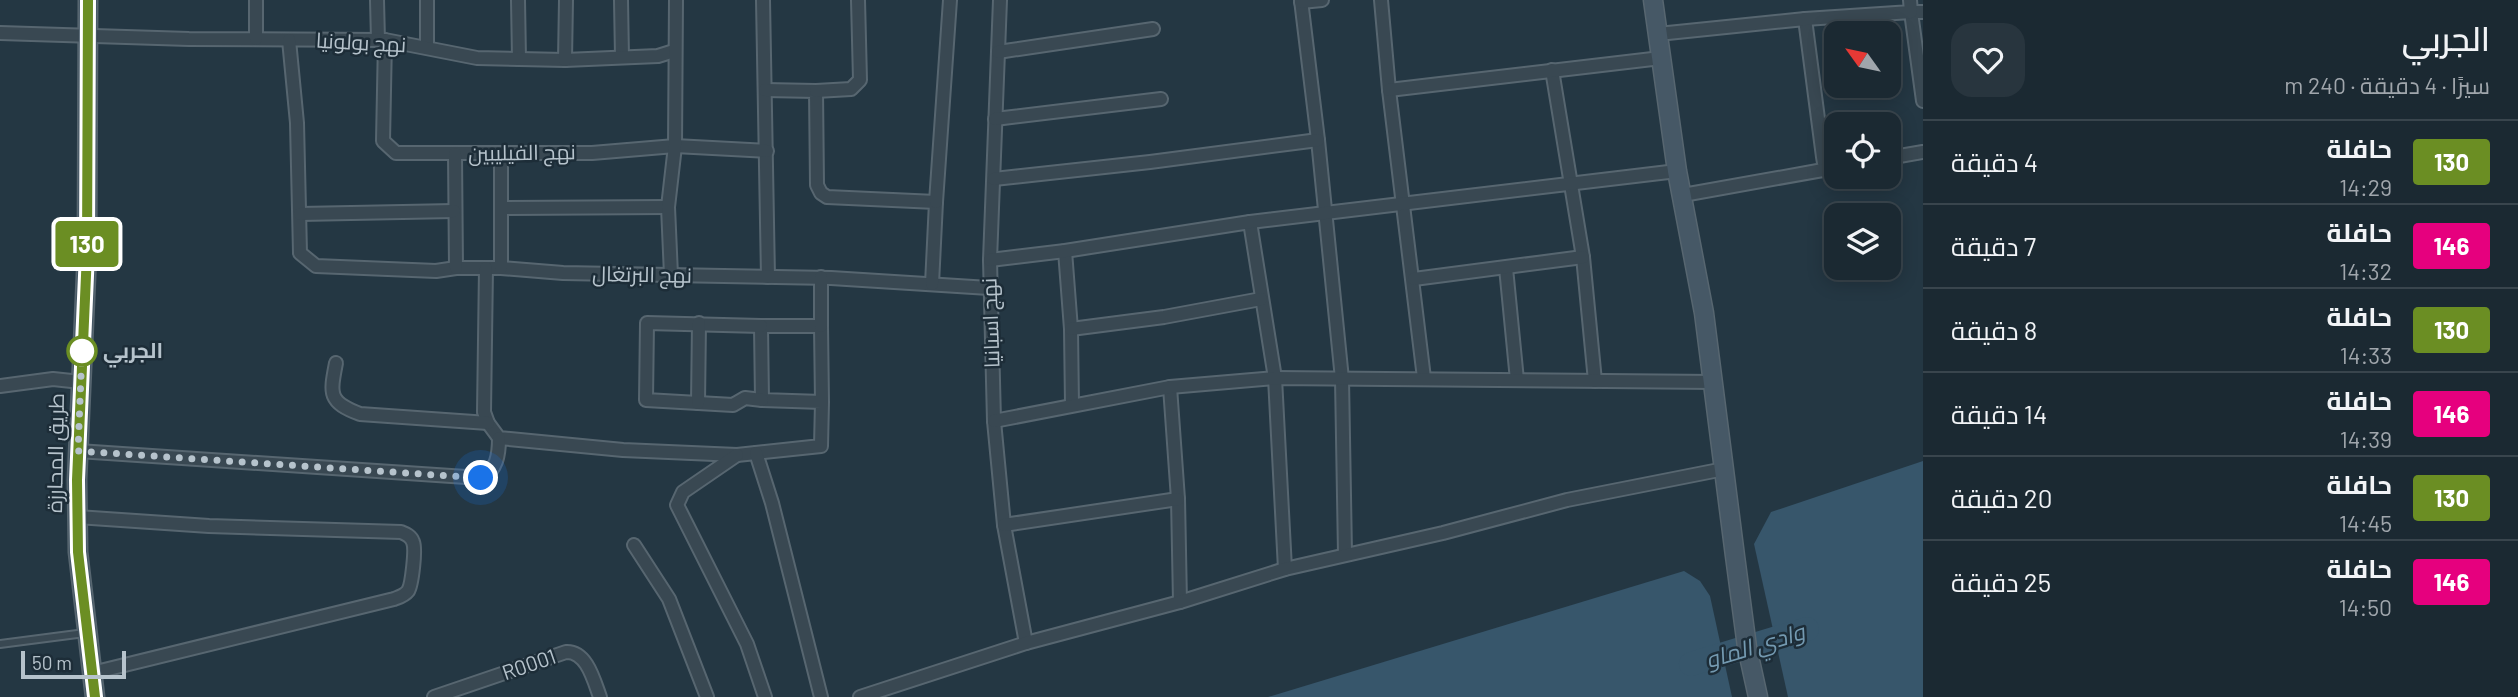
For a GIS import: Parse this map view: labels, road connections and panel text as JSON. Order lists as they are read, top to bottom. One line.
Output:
{"streets":{"street":["نهج بولونيا","نهج الفيليبين","نهج البرتغال","نهج اسبانيا","طريق المحارزة","R0001"]},"crossings":[["نهج بولونيا","نهج الفيليبين"],["نهج بولونيا","طريق المحارزة"],["نهج البرتغال","نهج اسبانيا"]],"water":["وادي الماو"],"places":["الجربي"],"lines":["bus line 130"],"scale_bar":"50 m","north":"top left","page":{"heading":["الجربي","سيرًا · 4 دقيقة · 240 m"],"on_map":"130","list":[{"mark":"130","name":"حافلة","note":"14:29","value":"4 دقيقة"},{"mark":"146","name":"حافلة","note":"14:32","value":"7 دقيقة"},{"mark":"130","name":"حافلة","note":"14:33","value":"8 دقيقة"},{"mark":"146","name":"حافلة","note":"14:39","value":"14 دقيقة"},{"mark":"130","name":"حافلة","note":"14:45","value":"20 دقيقة"},{"mark":"146","name":"حافلة","note":"14:50","value":"25 دقيقة"}],"scale":"50 m"}}
